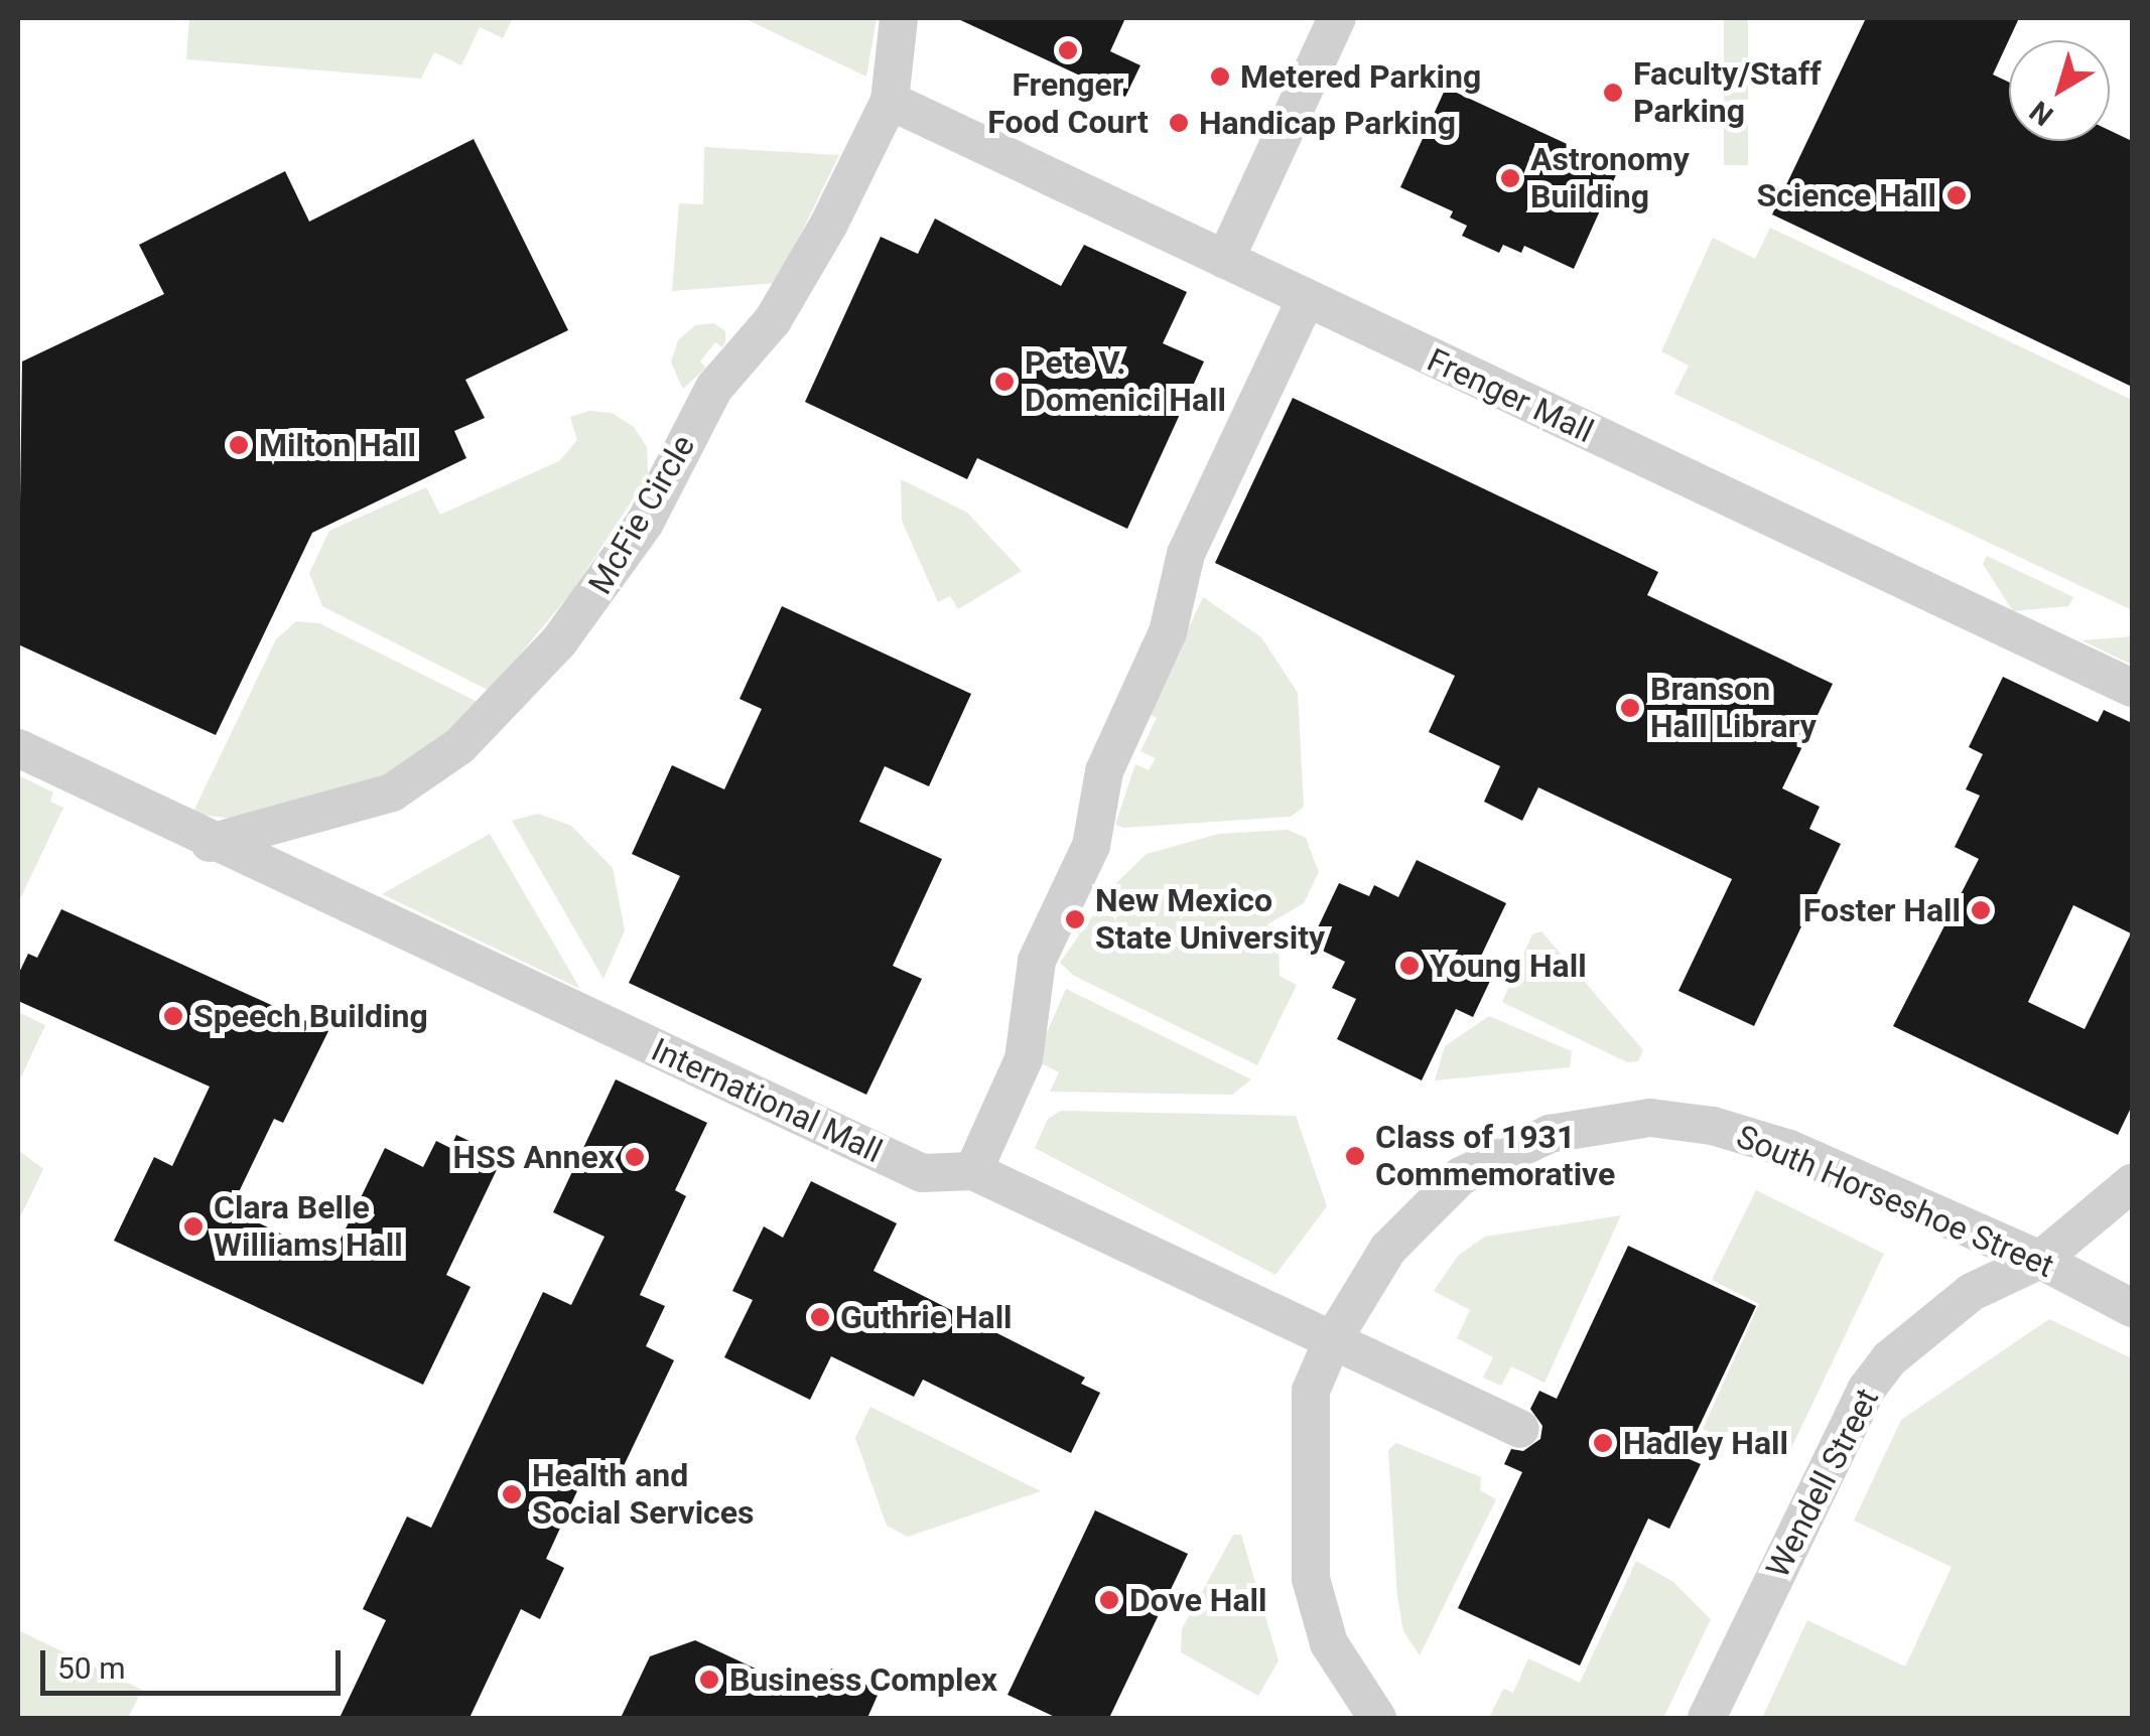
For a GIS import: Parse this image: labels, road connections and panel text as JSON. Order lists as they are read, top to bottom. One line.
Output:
{"streets":{"street":["Frenger Mall","McFie Circle","International Mall","South Horseshoe Street","Wendell Street"]},"crossings":[["Frenger Mall","McFie Circle"],["McFie Circle","International Mall"],["International Mall","South Horseshoe Street"],["South Horseshoe Street","Wendell Street"]],"places":["Frenger Food Court","Metered Parking","Faculty/Staff Parking","Handicap Parking","Astronomy Building","Science Hall","Pete V. Domenici Hall","Milton Hall","Branson Hall Library","Foster Hall","New Mexico State University","Young Hall","Speech Building","Class of 1931 Commemorative","HSS Annex","Clara Belle Williams Hall","Guthrie Hall","Hadley Hall","Health and Social Services","Dove Hall","Business Complex"],"scale_bar":"50 m","north":"bottom left"}
